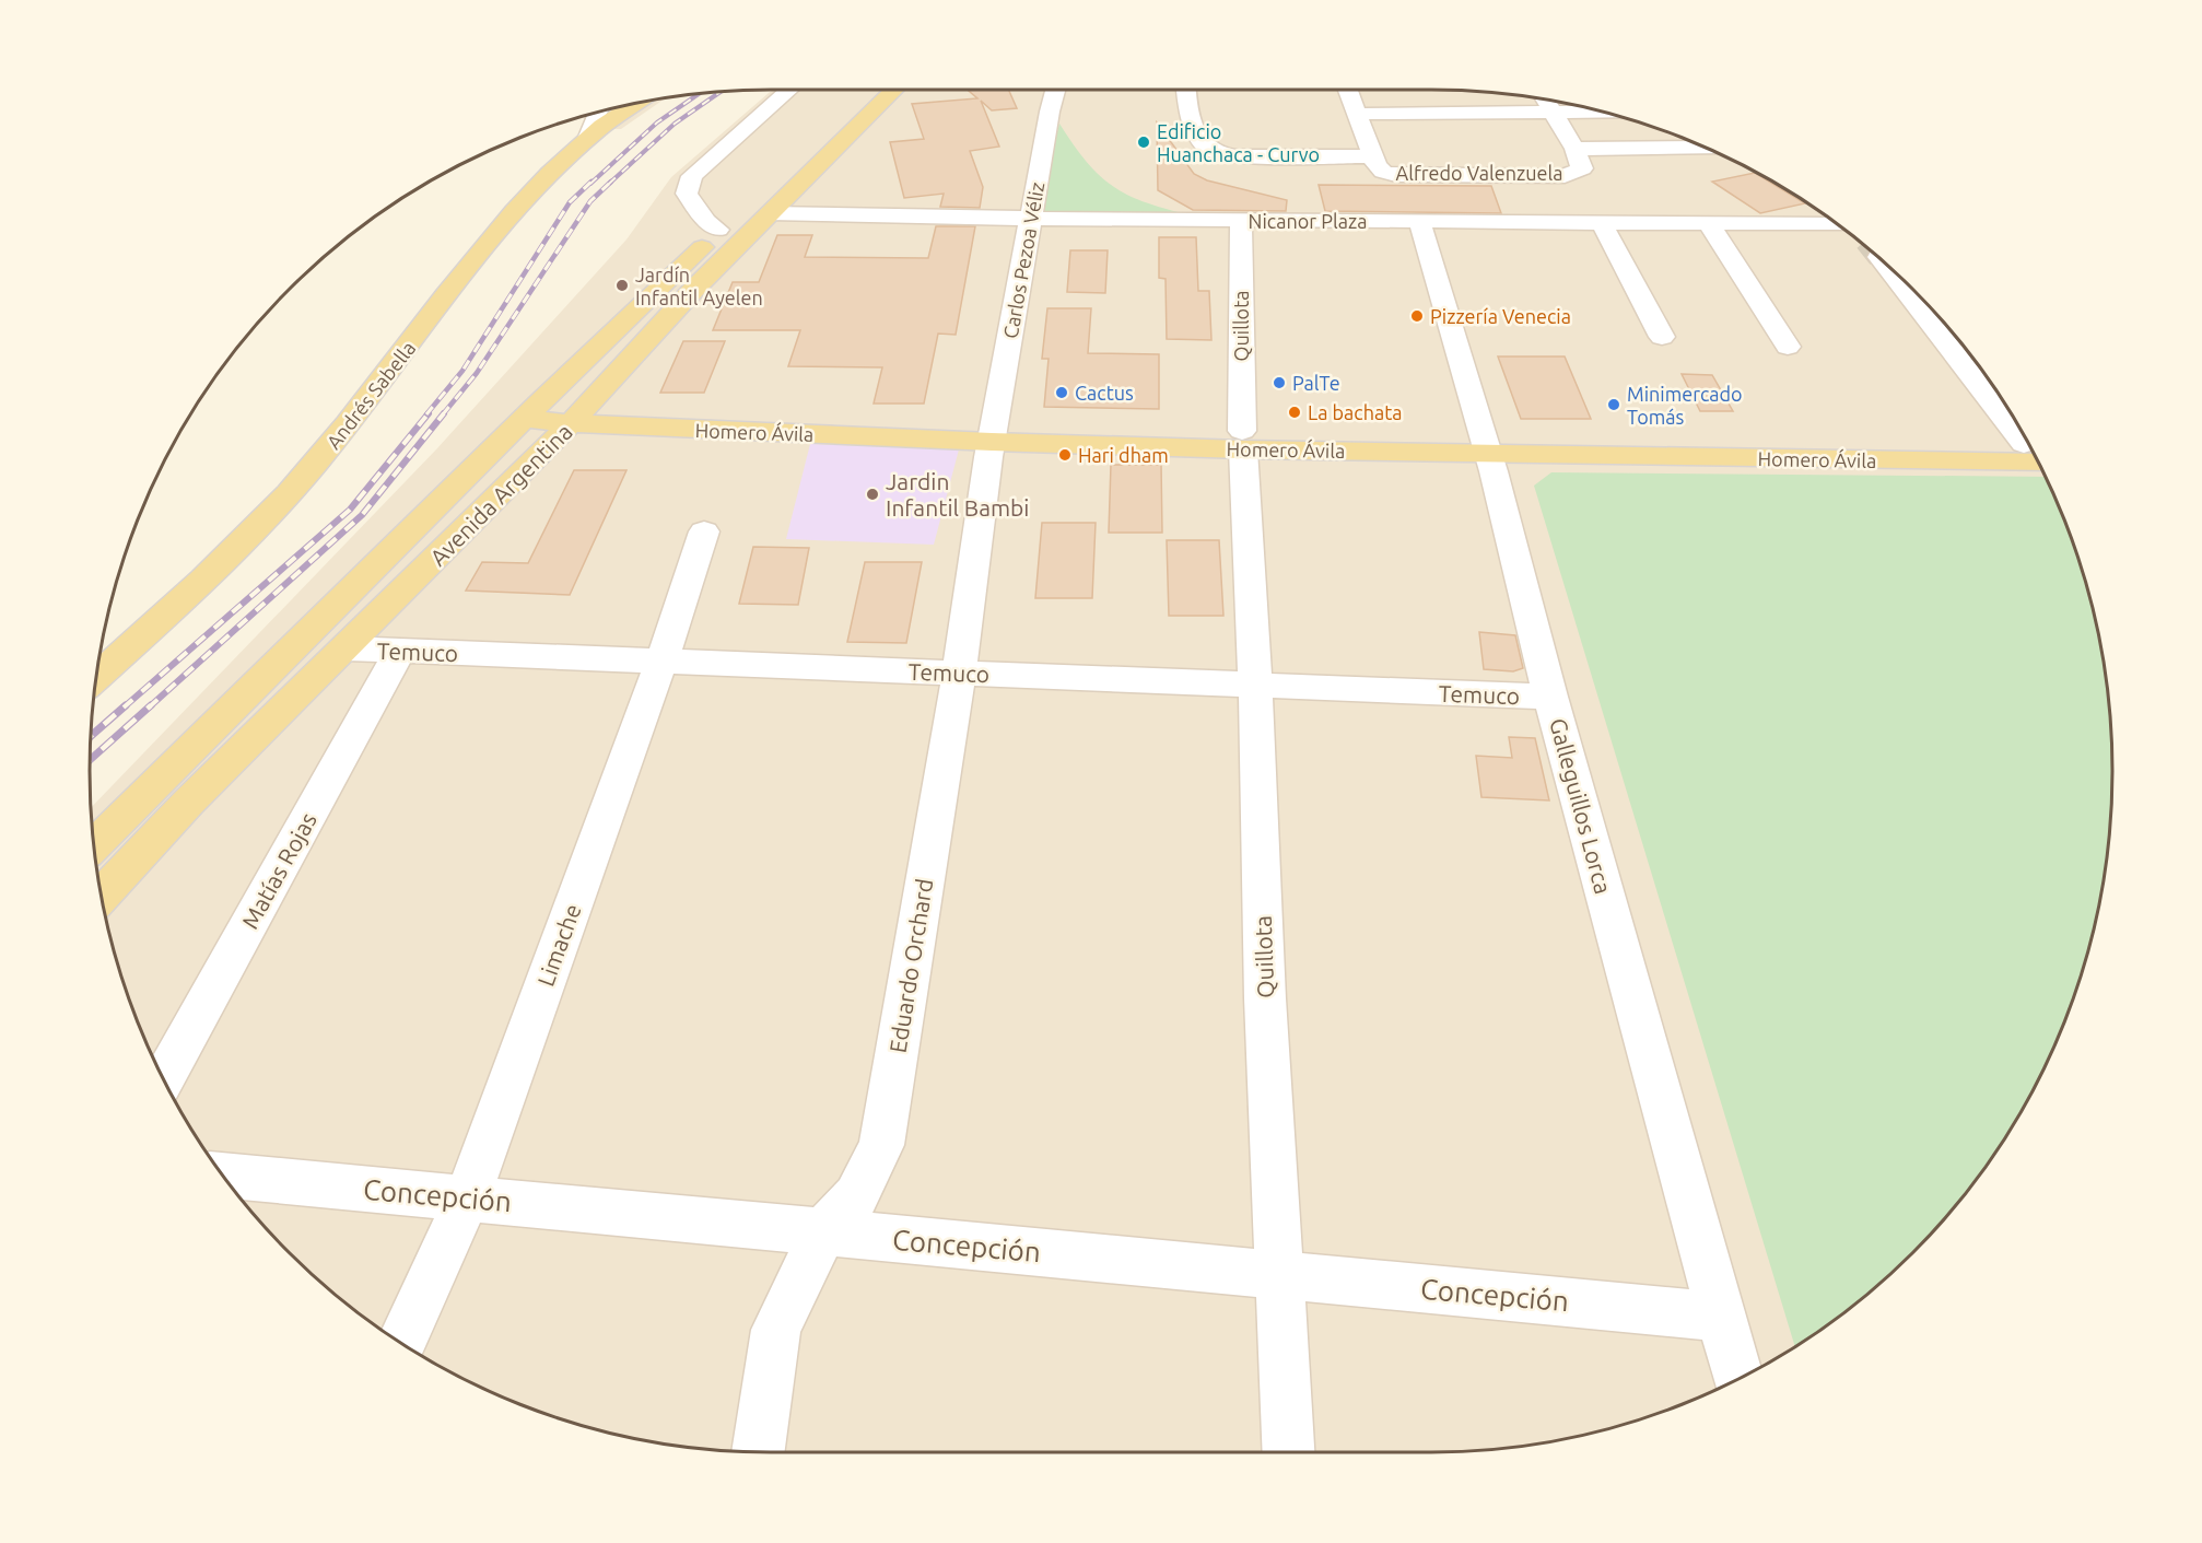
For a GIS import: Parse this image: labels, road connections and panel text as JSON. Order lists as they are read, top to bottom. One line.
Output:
{"streets":{"main road":["Andrés Sabella","Homero Ávila","Avenida Argentina"],"street":["Alfredo Valenzuela","Nicanor Plaza","Carlos Pezoa Véliz","Quillota","Temuco","Galleguillos Lorca","Matías Rojas","Limache","Eduardo Orchard","Concepción"]},"crossings":[["Nicanor Plaza","Carlos Pezoa Véliz"],["Nicanor Plaza","Quillota"],["Nicanor Plaza","Avenida Argentina"],["Nicanor Plaza","Galleguillos Lorca"],["Carlos Pezoa Véliz","Homero Ávila"],["Carlos Pezoa Véliz","Eduardo Orchard"],["Quillota","Homero Ávila"],["Quillota","Temuco"],["Quillota","Concepción"],["Homero Ávila","Avenida Argentina"],["Homero Ávila","Galleguillos Lorca"],["Homero Ávila","Eduardo Orchard"],["Avenida Argentina","Temuco"],["Temuco","Galleguillos Lorca"],["Temuco","Matías Rojas"],["Temuco","Limache"],["Temuco","Eduardo Orchard"],["Galleguillos Lorca","Concepción"],["Limache","Concepción"],["Eduardo Orchard","Concepción"]],"places":["Edificio Huanchaca - Curvo","Jardín Infantil Ayelen","Pizzería Venecia","PalTe","Cactus","Minimercado Tomás","La bachata","Hari dham","Jardin Infantil Bambi"]}
